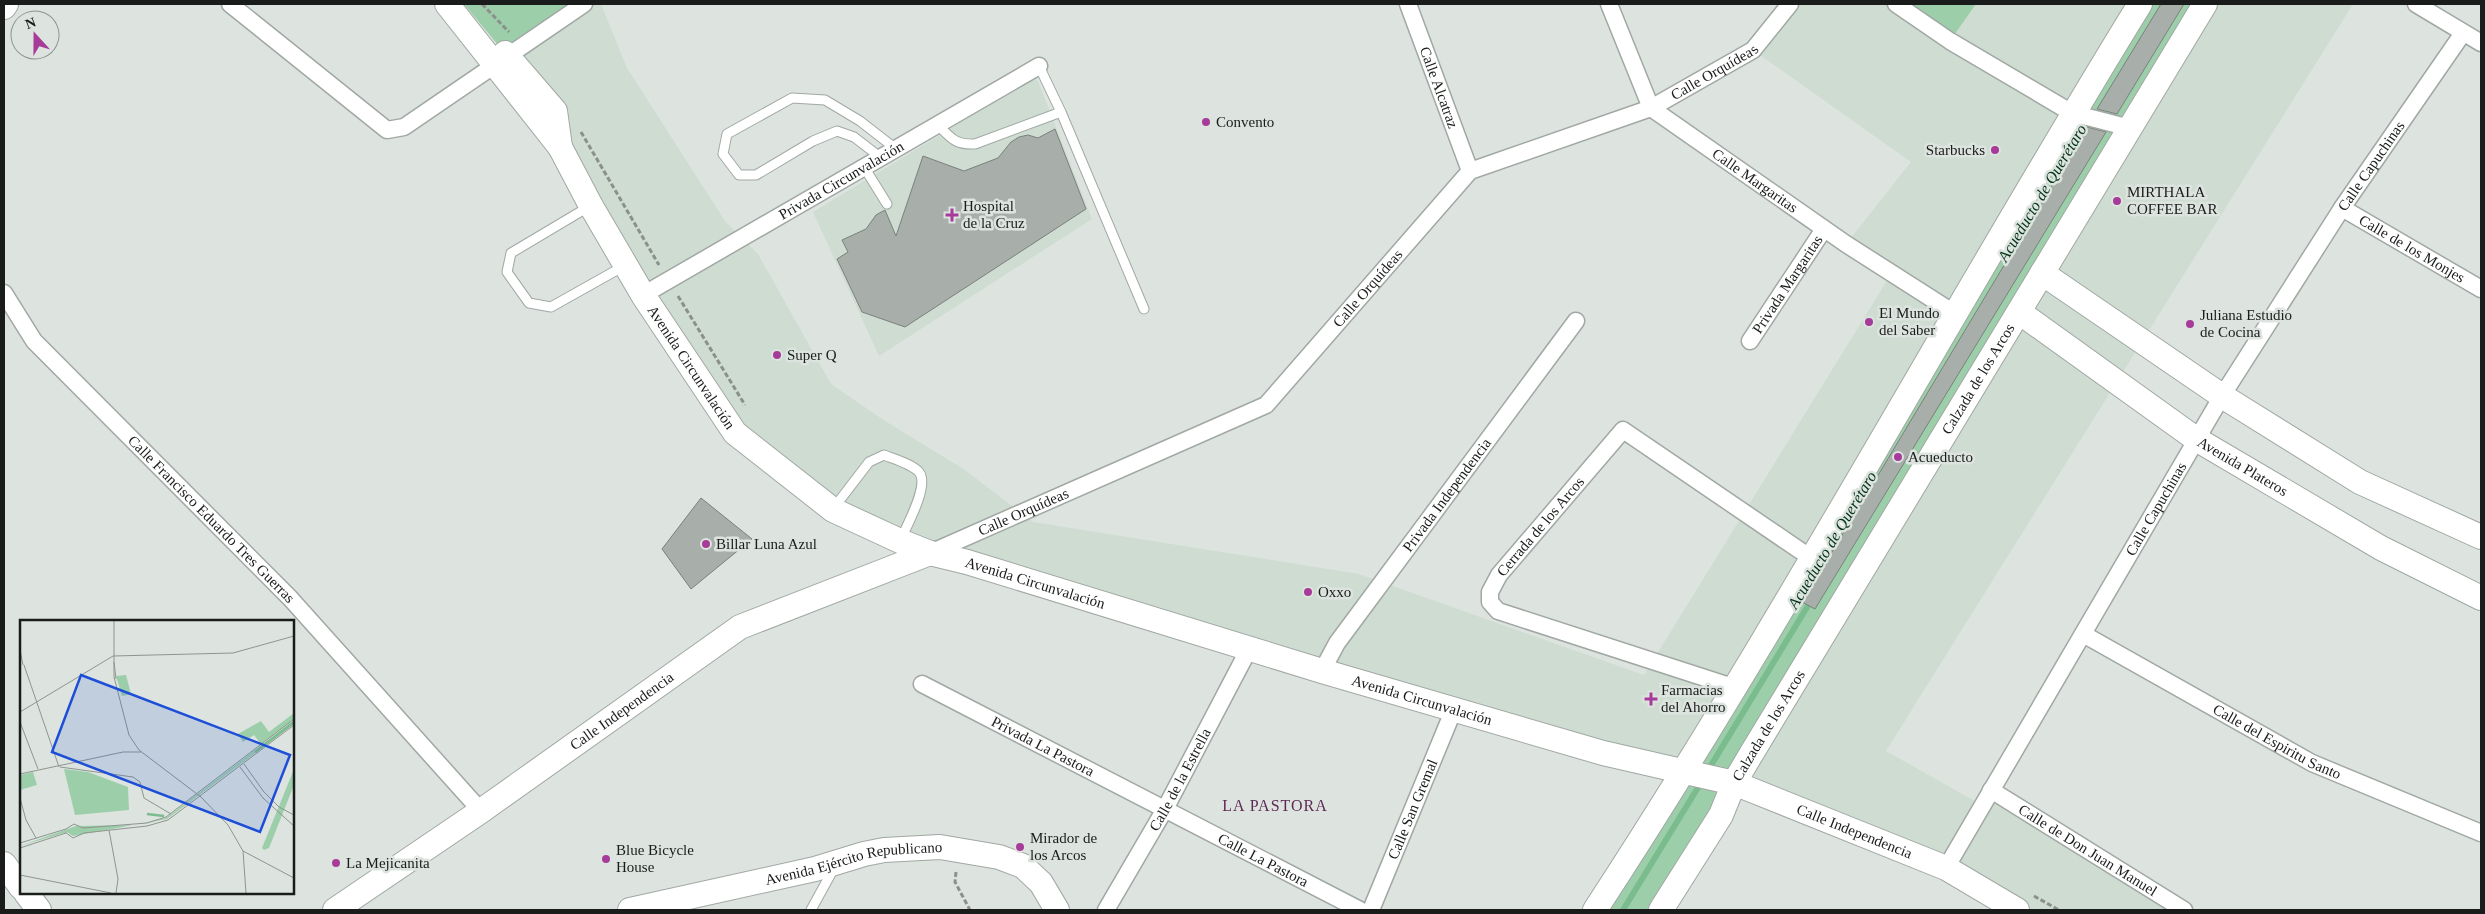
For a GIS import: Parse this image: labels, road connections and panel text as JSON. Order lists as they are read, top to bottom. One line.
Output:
{"streets":{"street":["Calle Orquídeas","Calle Alcatraz","Calle Capuchinas","Privada Circunvalación","Calle Margaritas","Calle de los Monjes","Privada Margaritas","Avenida Circunvalación","Calzada de los Arcos","Avenida Plateros","Privada Independencia","Calle Francisco Eduardo Tres Guerras","Cerrada de los Arcos","Calle Independencia","Calle del Espiritu Santo","Privada La Pastora","Calle de la Estrella","Calle San Gremal","Calle de Don Juan Manuel","Calle La Pastora","Avenida Ejército Republicano"]},"crossings":[["Calle Orquídeas","Calle Alcatraz"],["Calle Orquídeas","Calle Margaritas"],["Calle Orquídeas","Avenida Circunvalación"],["Calle Orquídeas","Calle Independencia"],["Calle Capuchinas","Calle de los Monjes"],["Calle Capuchinas","Avenida Plateros"],["Calle Capuchinas","Calle Independencia"],["Calle Capuchinas","Calle del Espiritu Santo"],["Calle Capuchinas","Calle de Don Juan Manuel"],["Privada Circunvalación","Avenida Circunvalación"],["Calle Margaritas","Privada Margaritas"],["Avenida Circunvalación","Privada Independencia"],["Avenida Circunvalación","Calle Independencia"],["Avenida Circunvalación","Calle de la Estrella"],["Avenida Circunvalación","Calle San Gremal"],["Calzada de los Arcos","Avenida Plateros"],["Calzada de los Arcos","Calle Independencia"],["Calle Francisco Eduardo Tres Guerras","Calle Independencia"],["Privada La Pastora","Calle de la Estrella"],["Privada La Pastora","Calle La Pastora"],["Calle de la Estrella","Calle La Pastora"]],"districts":["LA PASTORA"],"water":["Acueducto de Querétaro"],"places":{"other":["Convento","Starbucks","MIRTHALA COFFEE BAR","El Mundo del Saber","Juliana Estudio de Cocina","Super Q","Acueducto","Billar Luna Azul","Oxxo","Mirador de los Arcos","Blue Bicycle House","La Mejicanita"],"health":["Hospital de la Cruz","Farmacias del Ahorro"]},"north":"top"}
